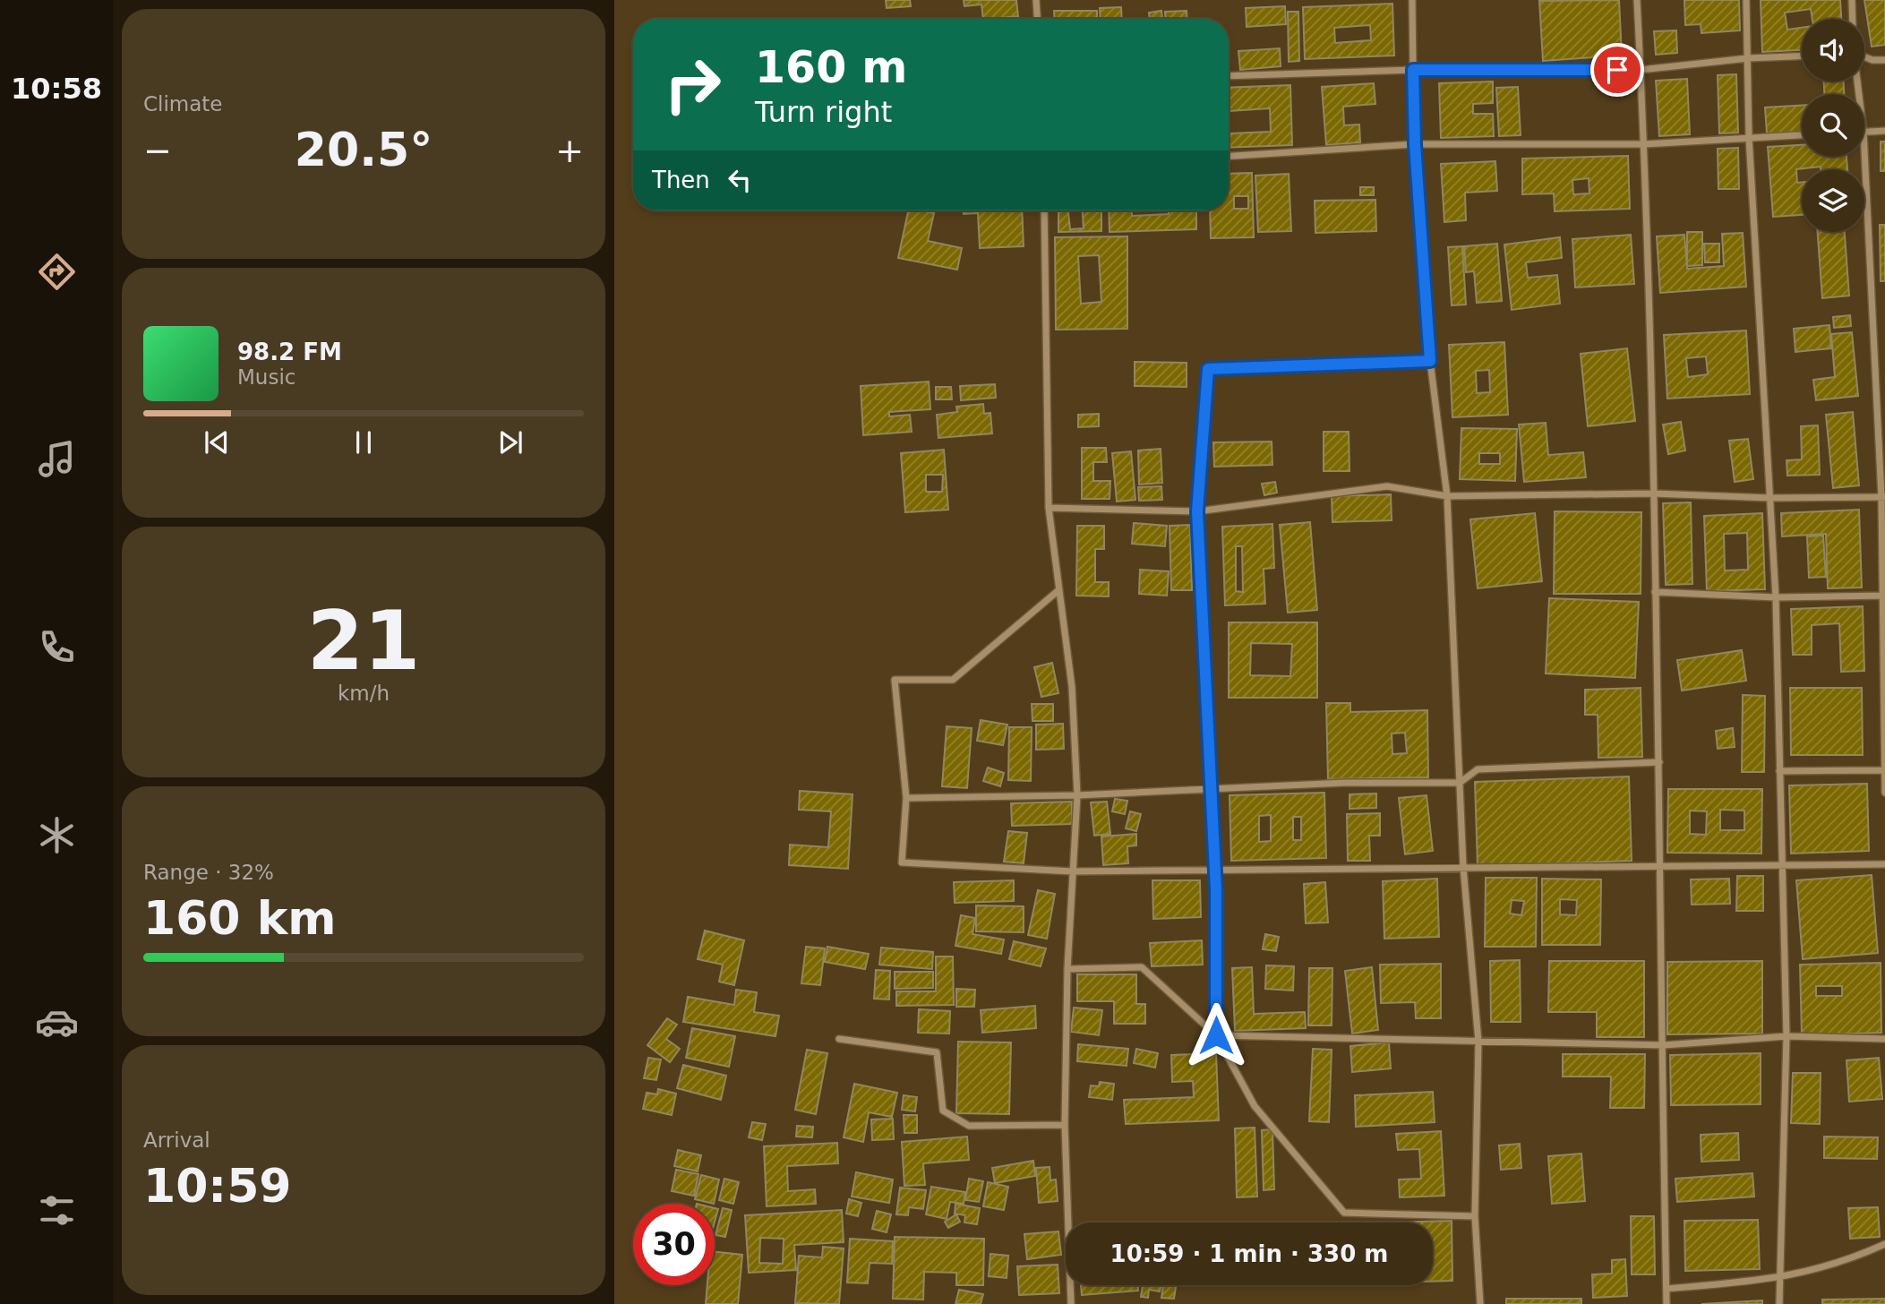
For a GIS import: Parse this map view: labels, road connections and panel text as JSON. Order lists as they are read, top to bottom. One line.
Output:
{"page":{"tabs":"10:58","tile":["Climate",["21","km/h"],["Range · 32%","160 km"],["Arrival","10:59"]],"turn":["160 m","Turn right"],"heat":["−","20.5°","+"],"then":"Then","song":["98.2 FM","Music"],"limit":"30","trip":"10:59 · 1 min · 330 m"}}
